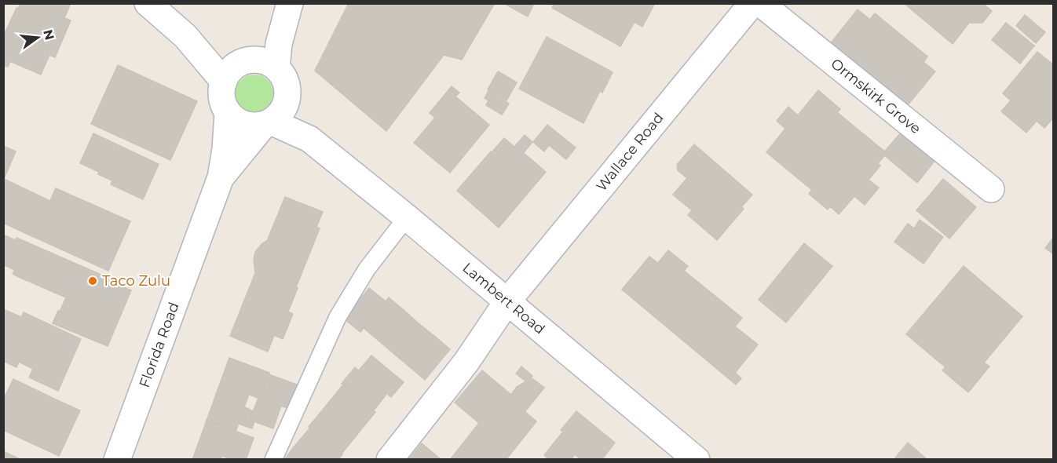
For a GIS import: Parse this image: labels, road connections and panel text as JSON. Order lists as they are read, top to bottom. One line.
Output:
{"streets":{"street":["Ormskirk Grove","Wallace Road","Lambert Road","Florida Road"]},"crossings":[["Wallace Road","Lambert Road"],["Lambert Road","Florida Road"]],"places":["Taco Zulu"],"north":"right"}
